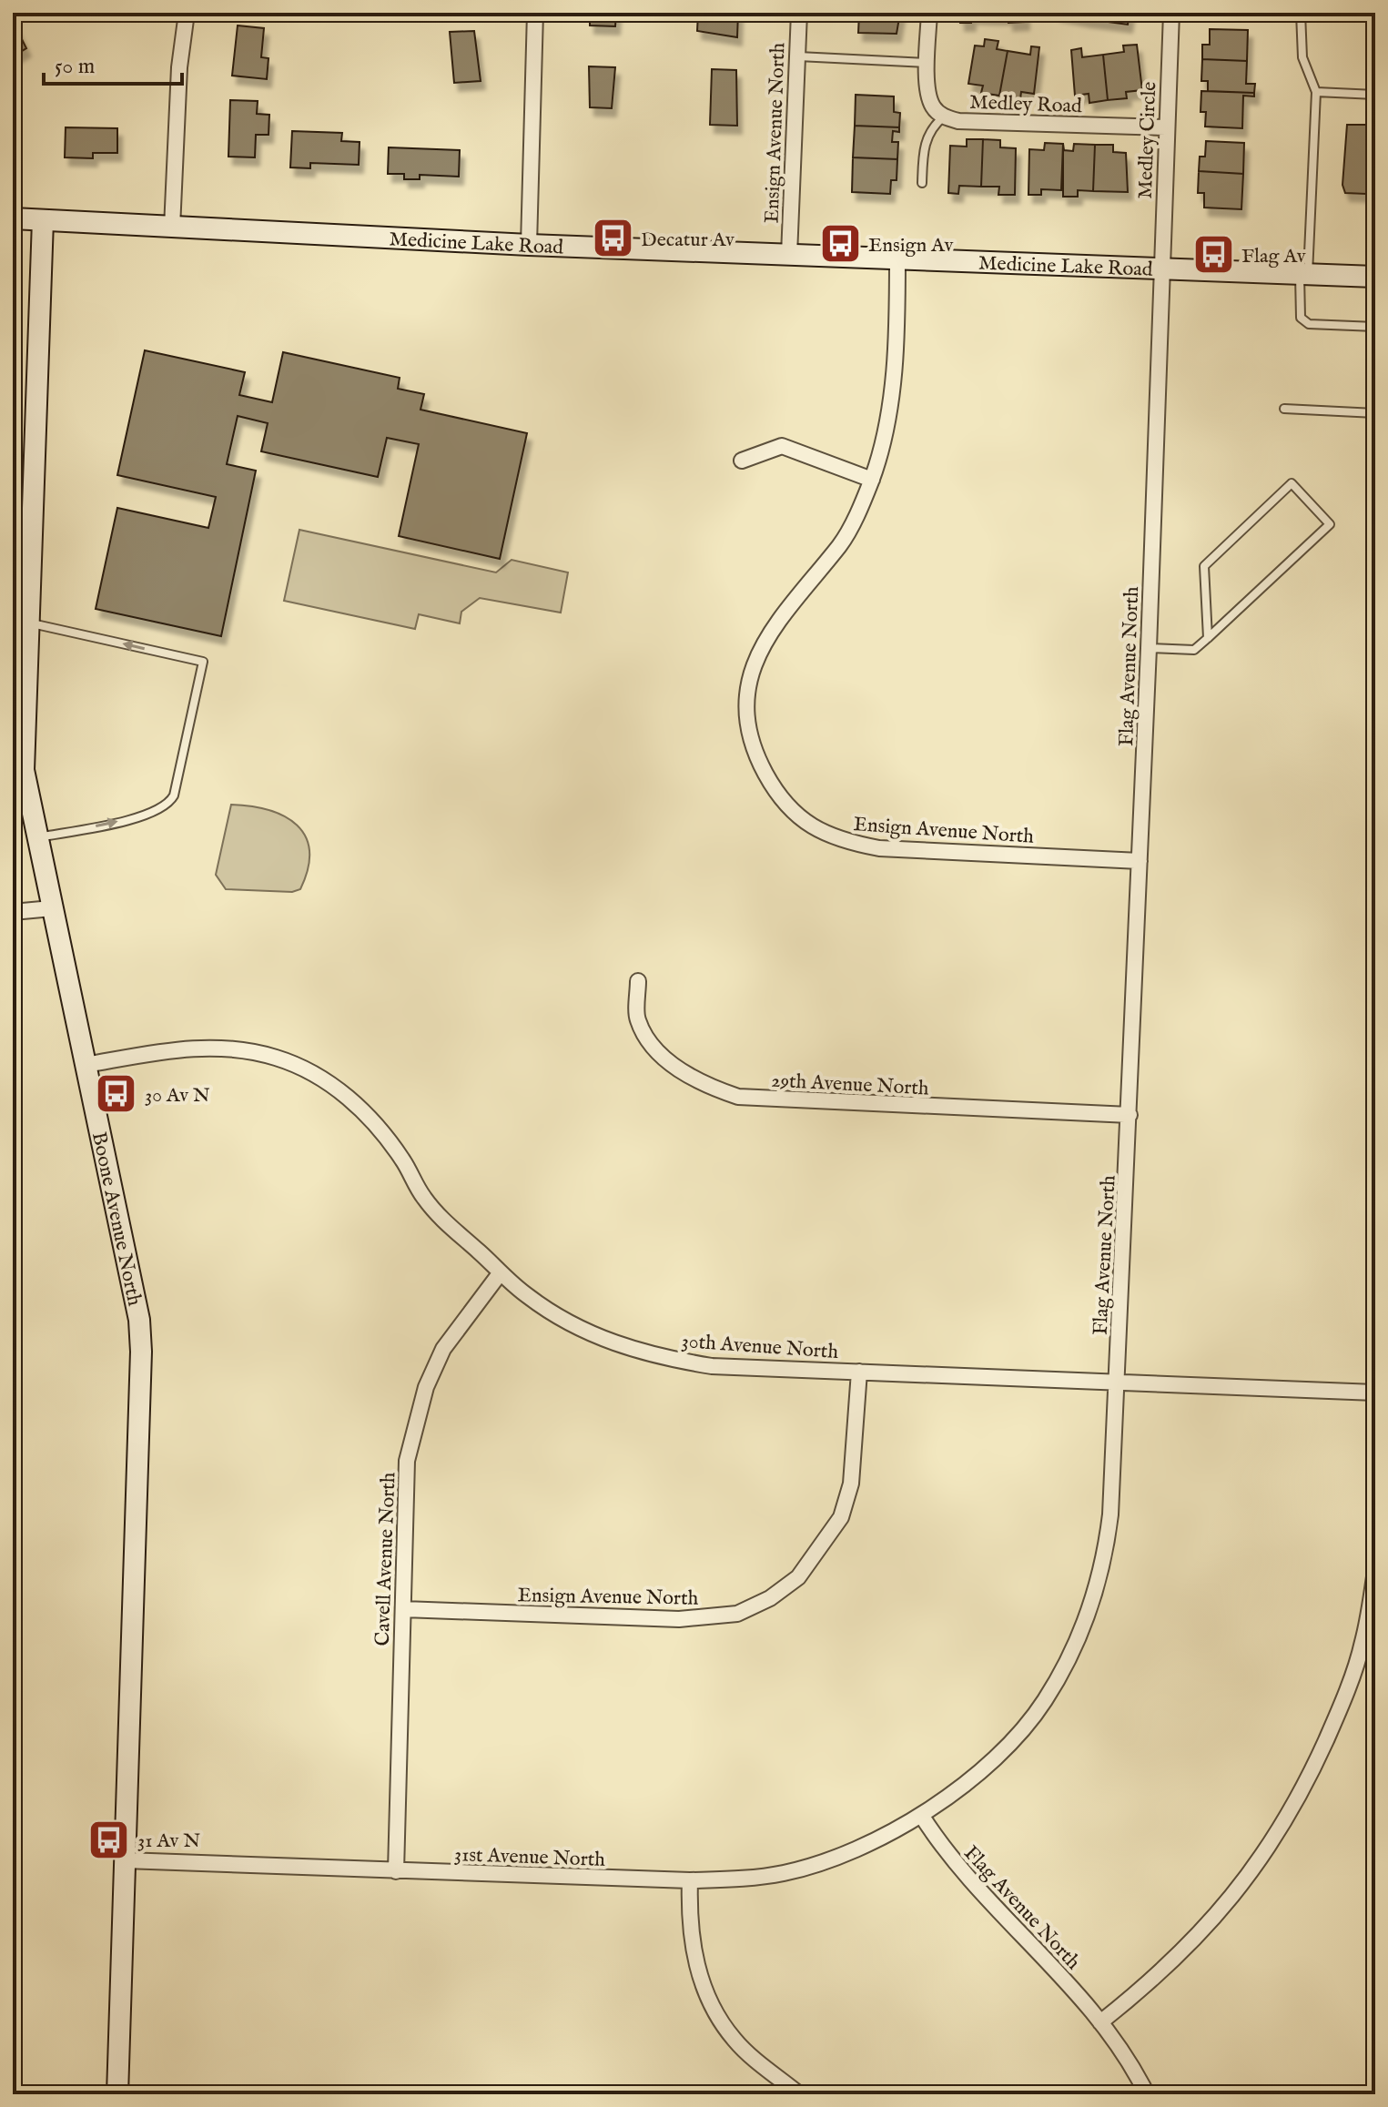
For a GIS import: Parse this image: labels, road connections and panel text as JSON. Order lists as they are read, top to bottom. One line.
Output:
{"streets":{"street":["Medley Road","Ensign Avenue North","Medley Circle","Medicine Lake Road","Flag Avenue North","29th Avenue North","Boone Avenue North","30th Avenue North","Cavell Avenue North","31st Avenue North"]},"crossings":[["Medley Road","Medley Circle"],["Ensign Avenue North","Medicine Lake Road"],["Ensign Avenue North","Flag Avenue North"],["Ensign Avenue North","30th Avenue North"],["Ensign Avenue North","Cavell Avenue North"],["Medley Circle","Medicine Lake Road"],["Medley Circle","Flag Avenue North"],["Medicine Lake Road","Flag Avenue North"],["Medicine Lake Road","Boone Avenue North"],["Flag Avenue North","29th Avenue North"],["Flag Avenue North","30th Avenue North"],["Flag Avenue North","31st Avenue North"],["Boone Avenue North","30th Avenue North"],["Boone Avenue North","31st Avenue North"],["30th Avenue North","Cavell Avenue North"],["Cavell Avenue North","31st Avenue North"]],"places":{"bus stop":["Decatur Av","Ensign Av","Flag Av","30 Av N","31 Av N"]},"scale_bar":"50 m"}
